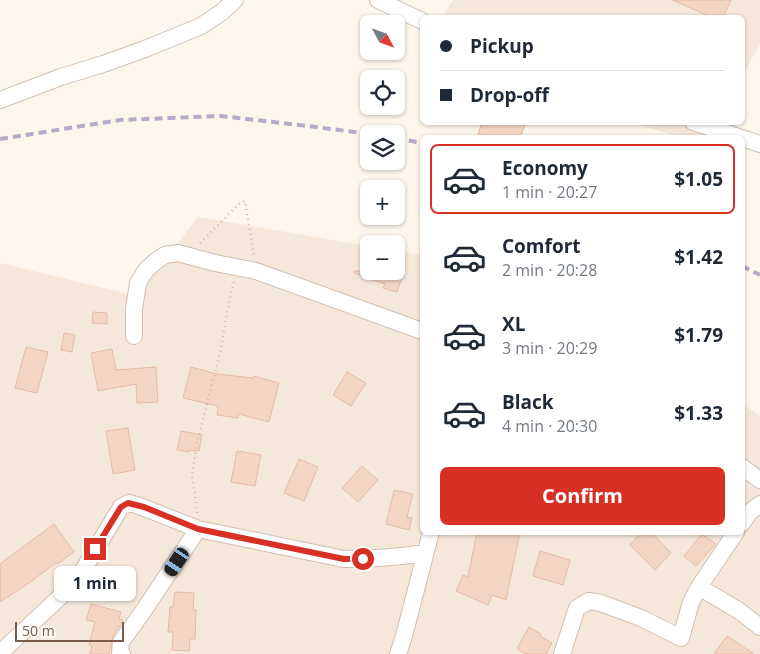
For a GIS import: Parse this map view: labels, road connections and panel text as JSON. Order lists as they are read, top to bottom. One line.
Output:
{"scale_bar":"50 m","north":"bottom right","page":{"map_buttons":["+","−"],"banner":["Pickup","Drop-off"],"list":[{"name":"Economy","note":"1 min · 20:27","value":"$1.05"},{"name":"Comfort","note":"2 min · 20:28","value":"$1.42"},{"name":"XL","note":"3 min · 20:29","value":"$1.79"},{"name":"Black","note":"4 min · 20:30","value":"$1.33"}],"buttons":"Confirm","bubble":"1 min","scale":"50 m"}}
